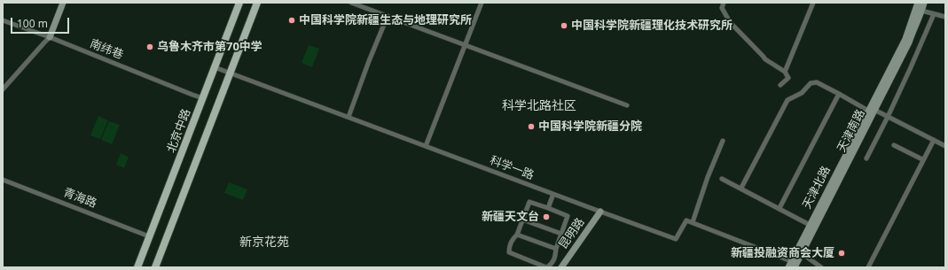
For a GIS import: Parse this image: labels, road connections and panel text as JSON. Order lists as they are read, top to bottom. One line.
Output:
{"streets":{"main road":["北京中路"],"street":["南纬巷","天津南路","科学一路","天津北路","青海路","昆明路"]},"crossings":[["南纬巷","北京中路"],["北京中路","科学一路"],["北京中路","青海路"],["天津南路","天津北路"],["科学一路","昆明路"]],"districts":["科学北路社区","新京花苑"],"places":["中国科学院新疆生态与地理研究所","中国科学院新疆理化技术研究所","乌鲁木齐市第70中学","中国科学院新疆分院","新疆天文台","新疆投融资商会大厦"],"scale_bar":"100 m"}
